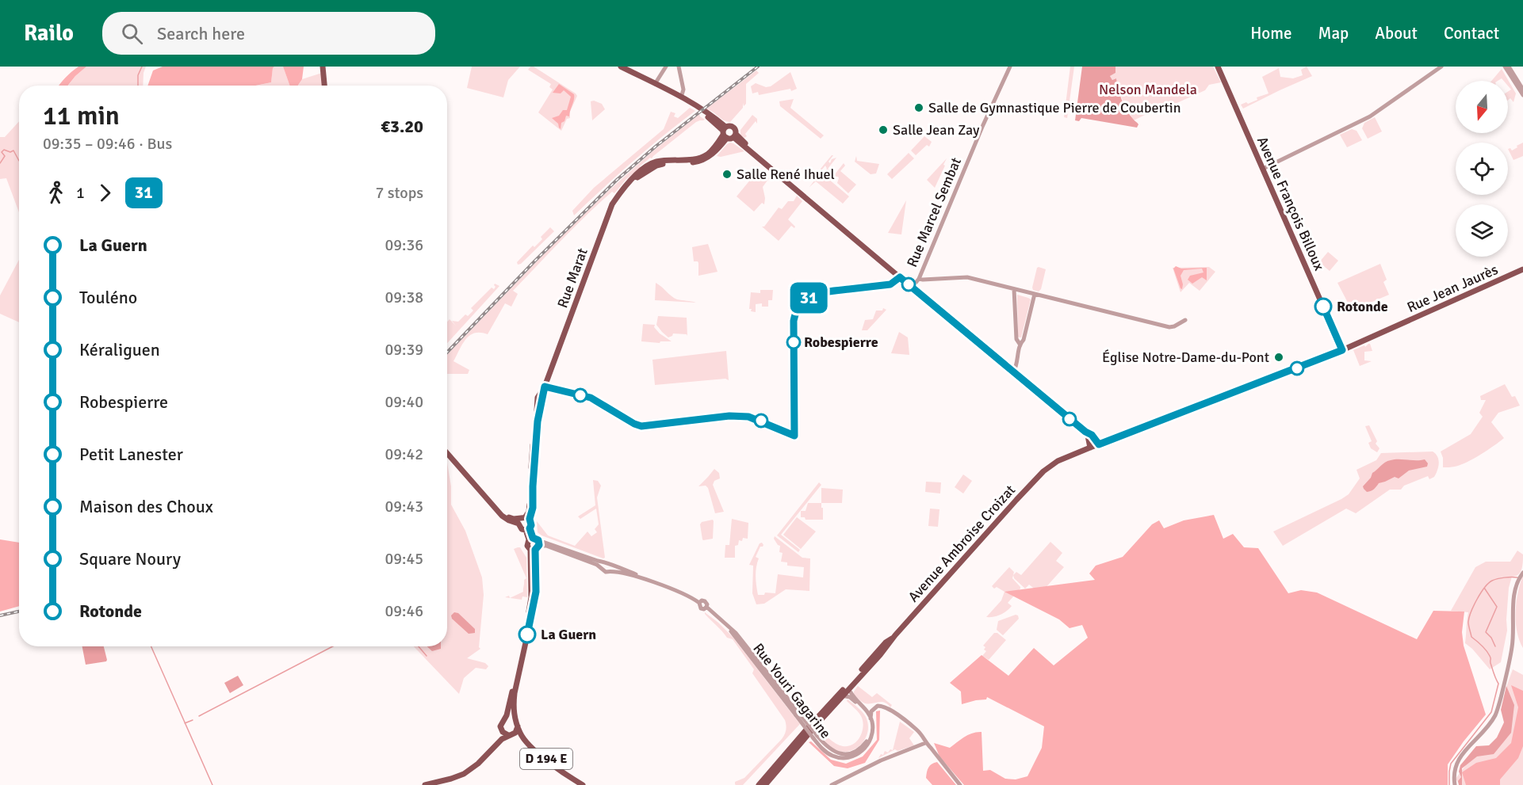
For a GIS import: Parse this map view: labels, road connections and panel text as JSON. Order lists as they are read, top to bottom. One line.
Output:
{"streets":{"main road":["Avenue François Billoux","Rue Marat","Rue Jean Jaurès","Avenue Ambroise Croizat","D 194 E"],"street":["Rue Marcel Sembat","Rue Youri Gagarine"]},"crossings":[["Avenue François Billoux","Rue Jean Jaurès"],["Rue Jean Jaurès","Avenue Ambroise Croizat"]],"parks":["Nelson Mandela"],"places":["Salle de Gymnastique Pierre de Coubertin","Salle Jean Zay","Salle René Ihuel","Rotonde","Robespierre","Église Notre-Dame-du-Pont","La Guern"],"lines":["bus line 31"],"north":"bottom","page":{"header":"Railo","search":"Search here","nav":["Home","Map","About","Contact"],"on_map":"31","heading":["11 min","09:35 – 09:46 · Bus","€3.20"],"legs":["1","31","7 stops"],"list":[{"name":"La Guern","value":"09:36"},{"name":"Touléno","value":"09:38"},{"name":"Kéraliguen","value":"09:39"},{"name":"Robespierre","value":"09:40"},{"name":"Petit Lanester","value":"09:42"},{"name":"Maison des Choux","value":"09:43"},{"name":"Square Noury","value":"09:45"},{"name":"Rotonde","value":"09:46"}]}}
